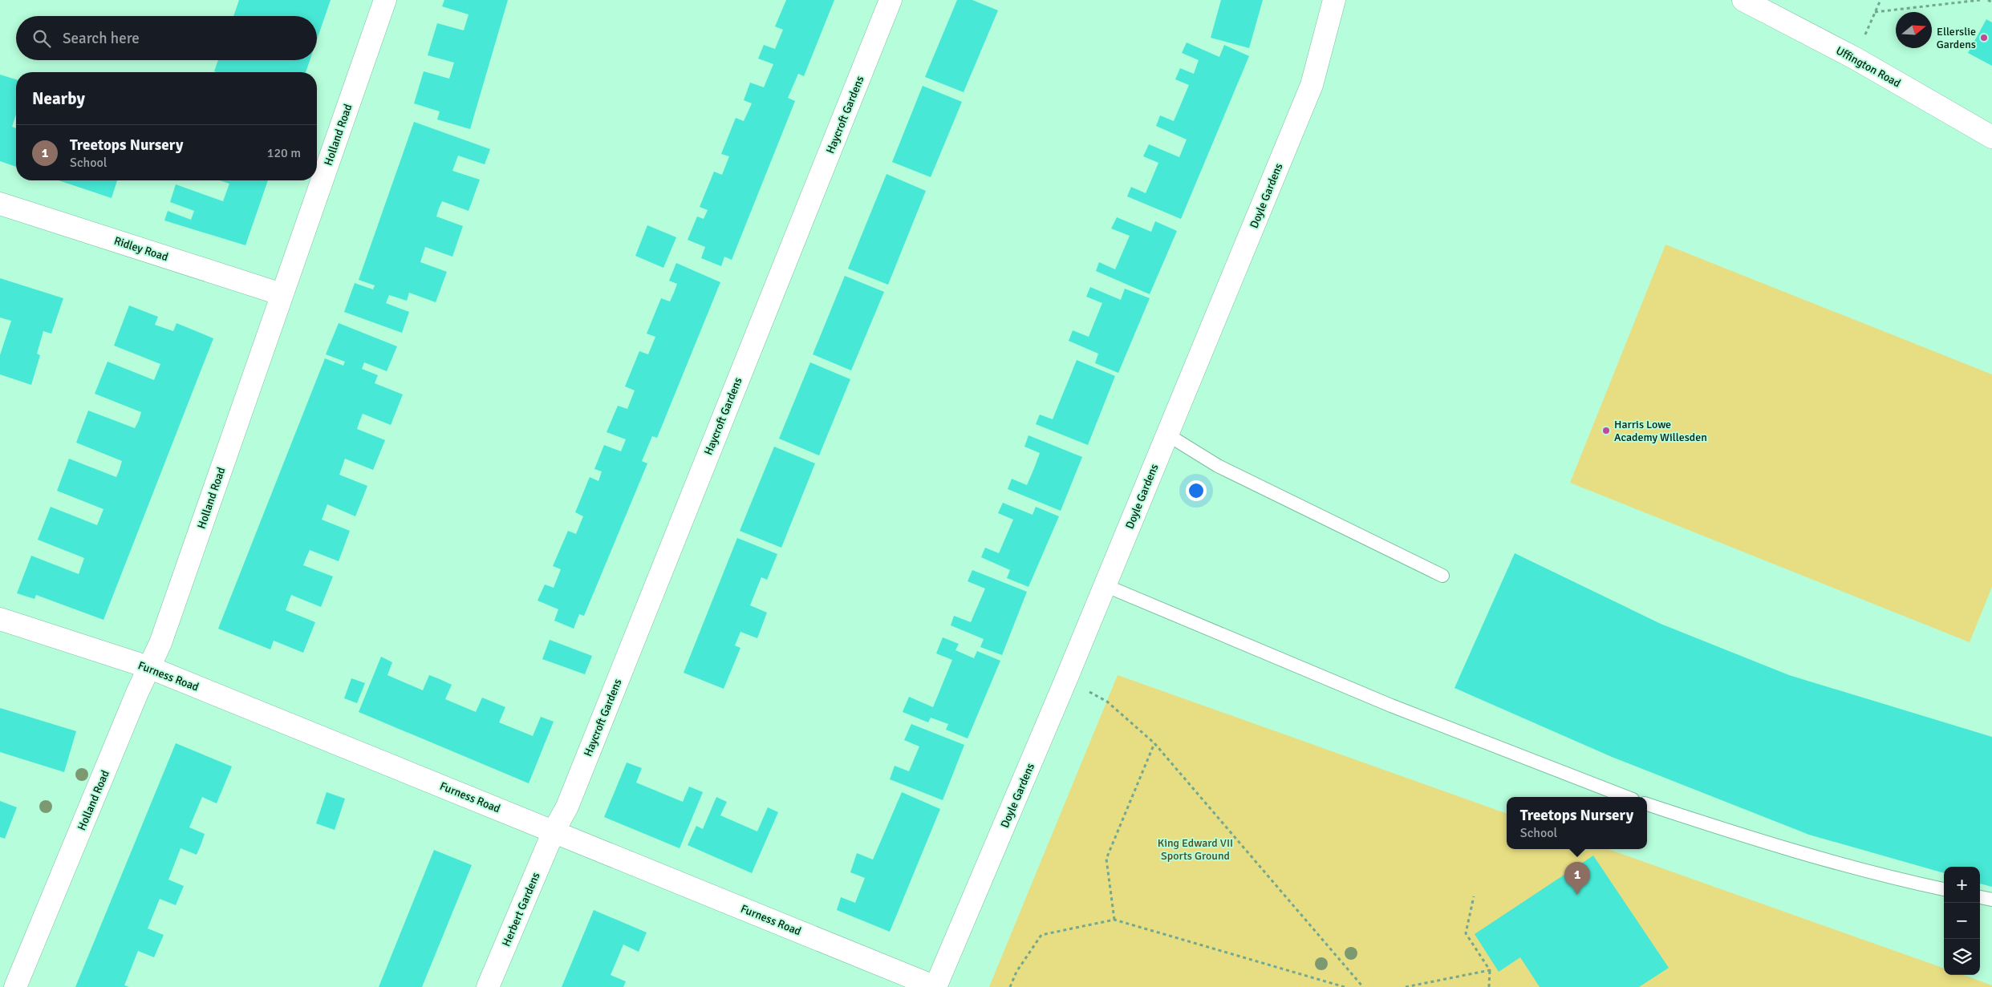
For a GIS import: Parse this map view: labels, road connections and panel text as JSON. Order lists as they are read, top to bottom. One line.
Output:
{"streets":{"street":["Uffington Road","Haycroft Gardens","Holland Road","Doyle Gardens","Ridley Road","Furness Road","Herbert Gardens"]},"crossings":[["Haycroft Gardens","Furness Road"],["Haycroft Gardens","Herbert Gardens"],["Holland Road","Ridley Road"],["Holland Road","Furness Road"],["Doyle Gardens","Furness Road"],["Furness Road","Herbert Gardens"]],"parks":["King Edward VII Sports Ground"],"places":["Ellerslie Gardens","Harris Lowe Academy Willesden"],"north":"right","page":{"search":"Search here","heading":"Nearby","list":[{"mark":"1","name":"Treetops Nursery","note":"School","value":"120 m"}],"popup":["Treetops Nursery","School"],"pins":"1","map_buttons":["+","−"]}}
